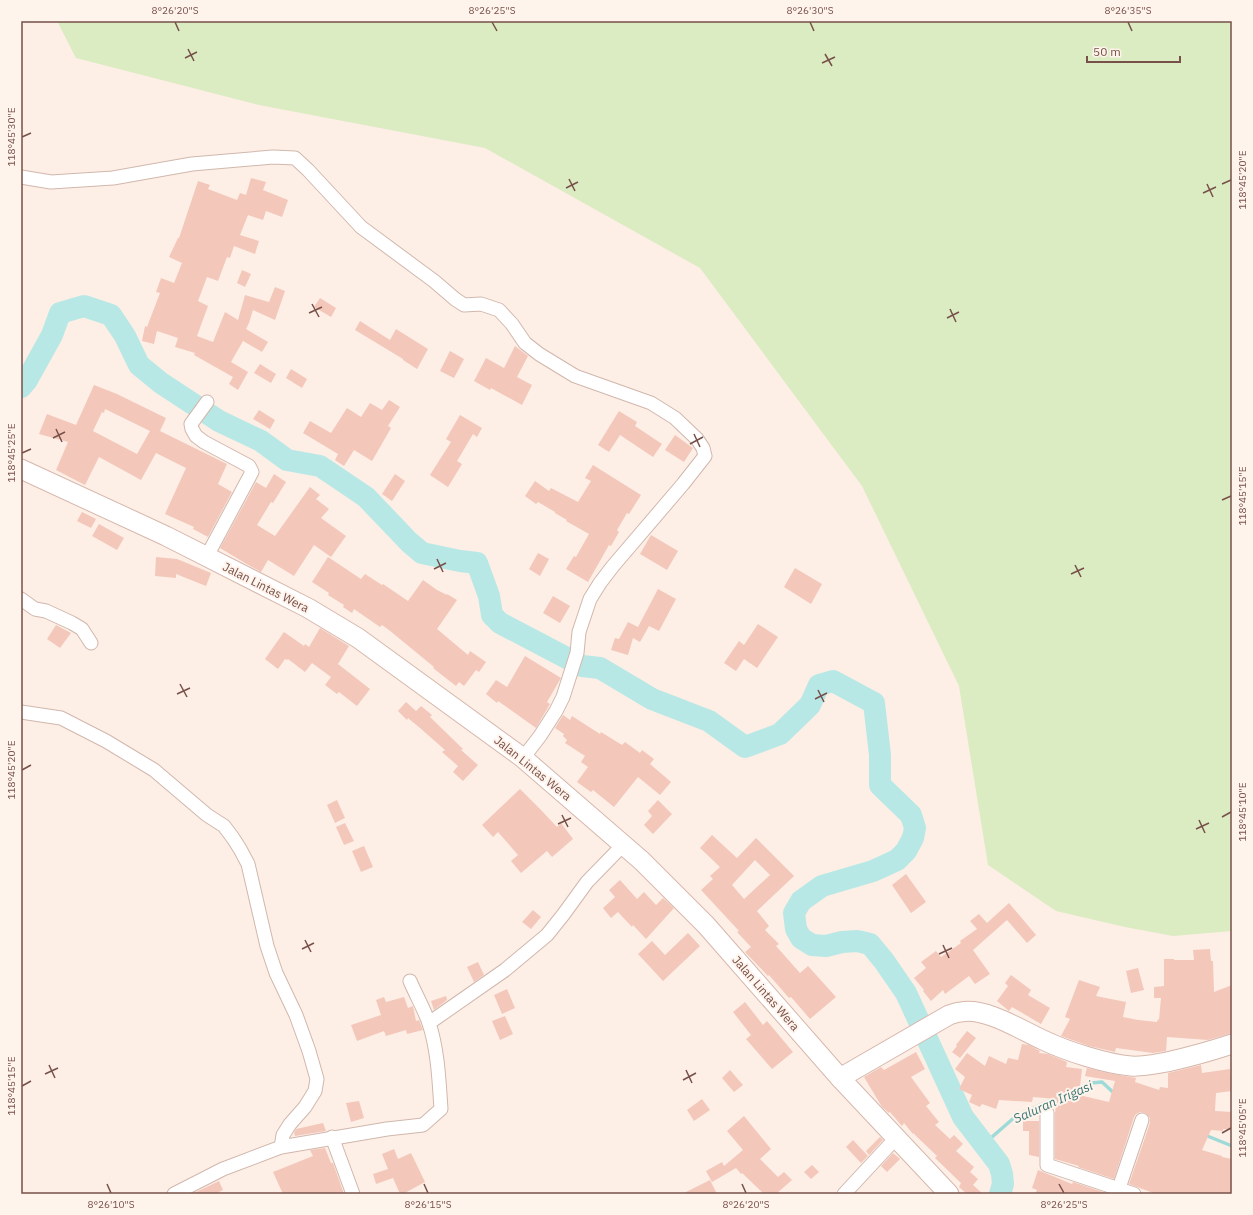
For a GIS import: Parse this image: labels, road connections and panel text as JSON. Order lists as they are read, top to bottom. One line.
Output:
{"streets":{"main road":["Jalan Lintas Wera"]},"water":["Saluran Irigasi"],"scale_bar":"50 m","coordinates":["8°26'20\"S","8°26'25\"S","8°26'30\"S","8°26'35\"S","118°45'30\"E","118°45'20\"E","118°45'25\"E","118°45'15\"E","118°45'10\"E","118°45'05\"E","8°26'10\"S","8°26'15\"S"]}
